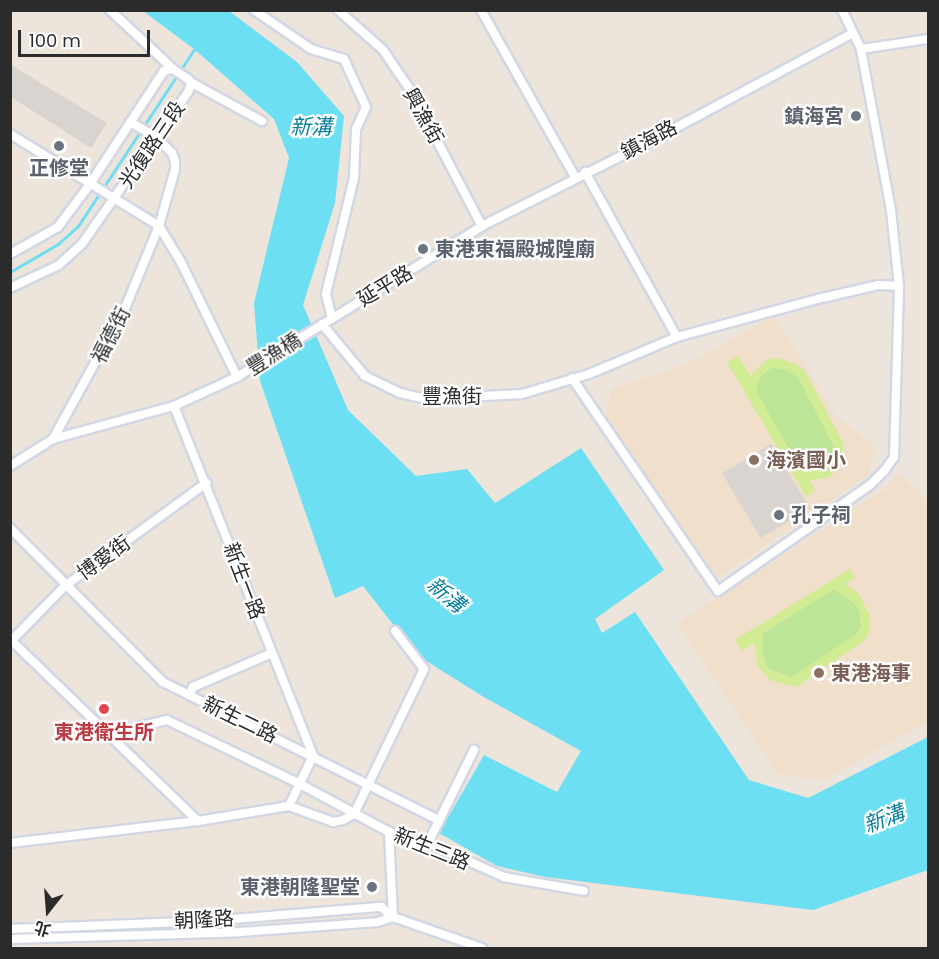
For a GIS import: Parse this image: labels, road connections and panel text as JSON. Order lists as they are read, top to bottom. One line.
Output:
{"streets":{"street":["興漁街","鎮海路","光復路三段","延平路","福德街","豐漁橋","豐漁街","博愛街","新生一路","新生二路","新生三路","朝隆路"]},"crossings":[["興漁街","延平路"],["鎮海路","延平路"],["光復路三段","福德街"],["延平路","豐漁橋"],["延平路","豐漁街"],["博愛街","新生一路"],["博愛街","新生二路"],["新生一路","新生二路"]],"water":["新溝"],"places":["鎮海宮","正修堂","東港東福殿城隍廟","海濱國小","孔子祠","東港海事","東港衛生所","東港朝隆聖堂"],"scale_bar":"100 m","north":"bottom"}
